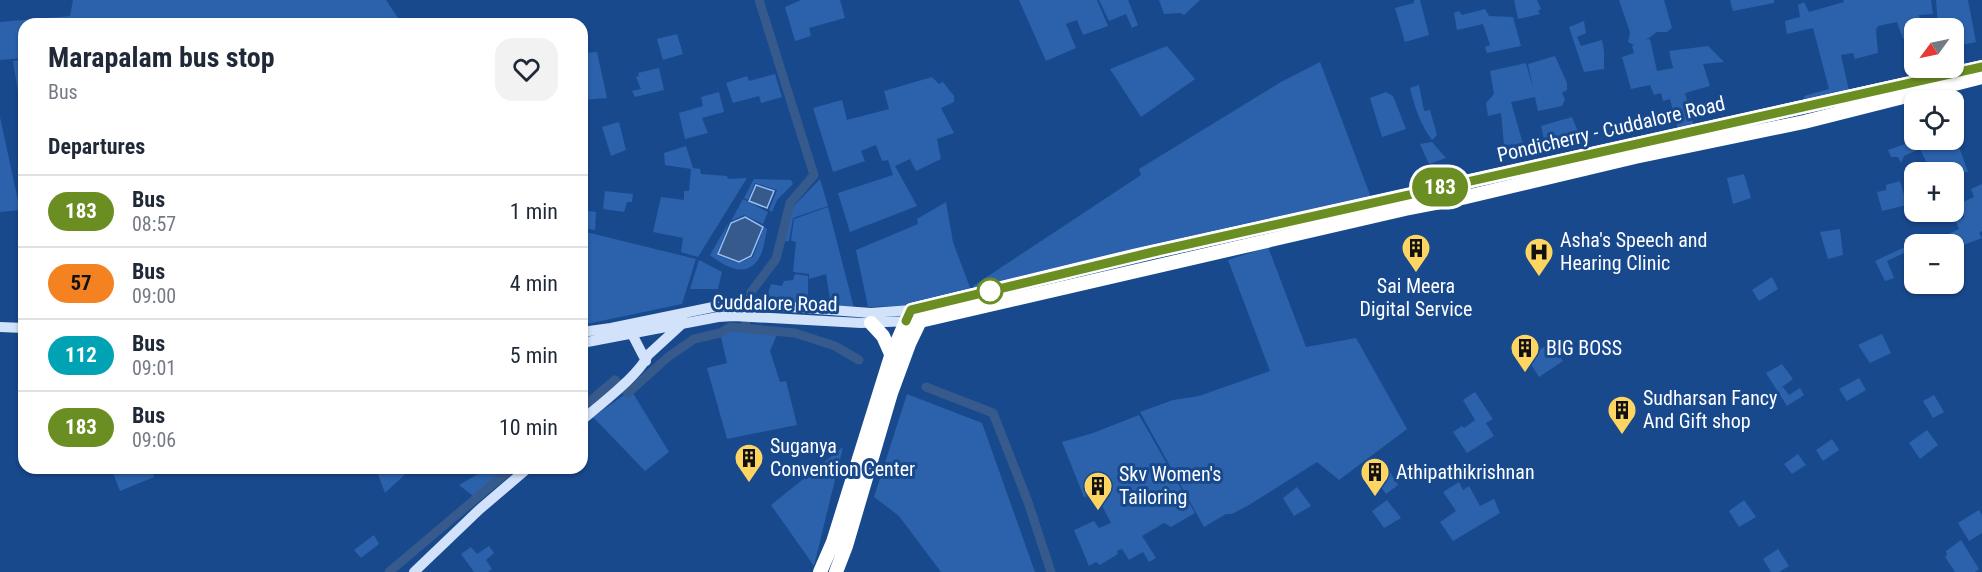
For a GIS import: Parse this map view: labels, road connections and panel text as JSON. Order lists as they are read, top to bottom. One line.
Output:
{"streets":{"highway":["Pondicherry - Cuddalore Road"],"main road":["Cuddalore Road"]},"crossings":[["Pondicherry - Cuddalore Road","Cuddalore Road"]],"places":{"building":["Sai Meera Digital Service","BIG BOSS","Sudharsan Fancy And Gift shop","Suganya Convention Center","Athipathikrishnan","Skv Women's Tailoring"],"hospital":["Asha's Speech and Hearing Clinic"]},"lines":["bus line 183"],"north":"bottom left","page":{"on_map":"183","map_buttons":["+","−"],"heading":[["Marapalam bus stop","Bus"],"Departures"],"list":[{"mark":"183","name":"Bus","note":"08:57","value":"1 min"},{"mark":"57","name":"Bus","note":"09:00","value":"4 min"},{"mark":"112","name":"Bus","note":"09:01","value":"5 min"},{"mark":"183","name":"Bus","note":"09:06","value":"10 min"}]}}
